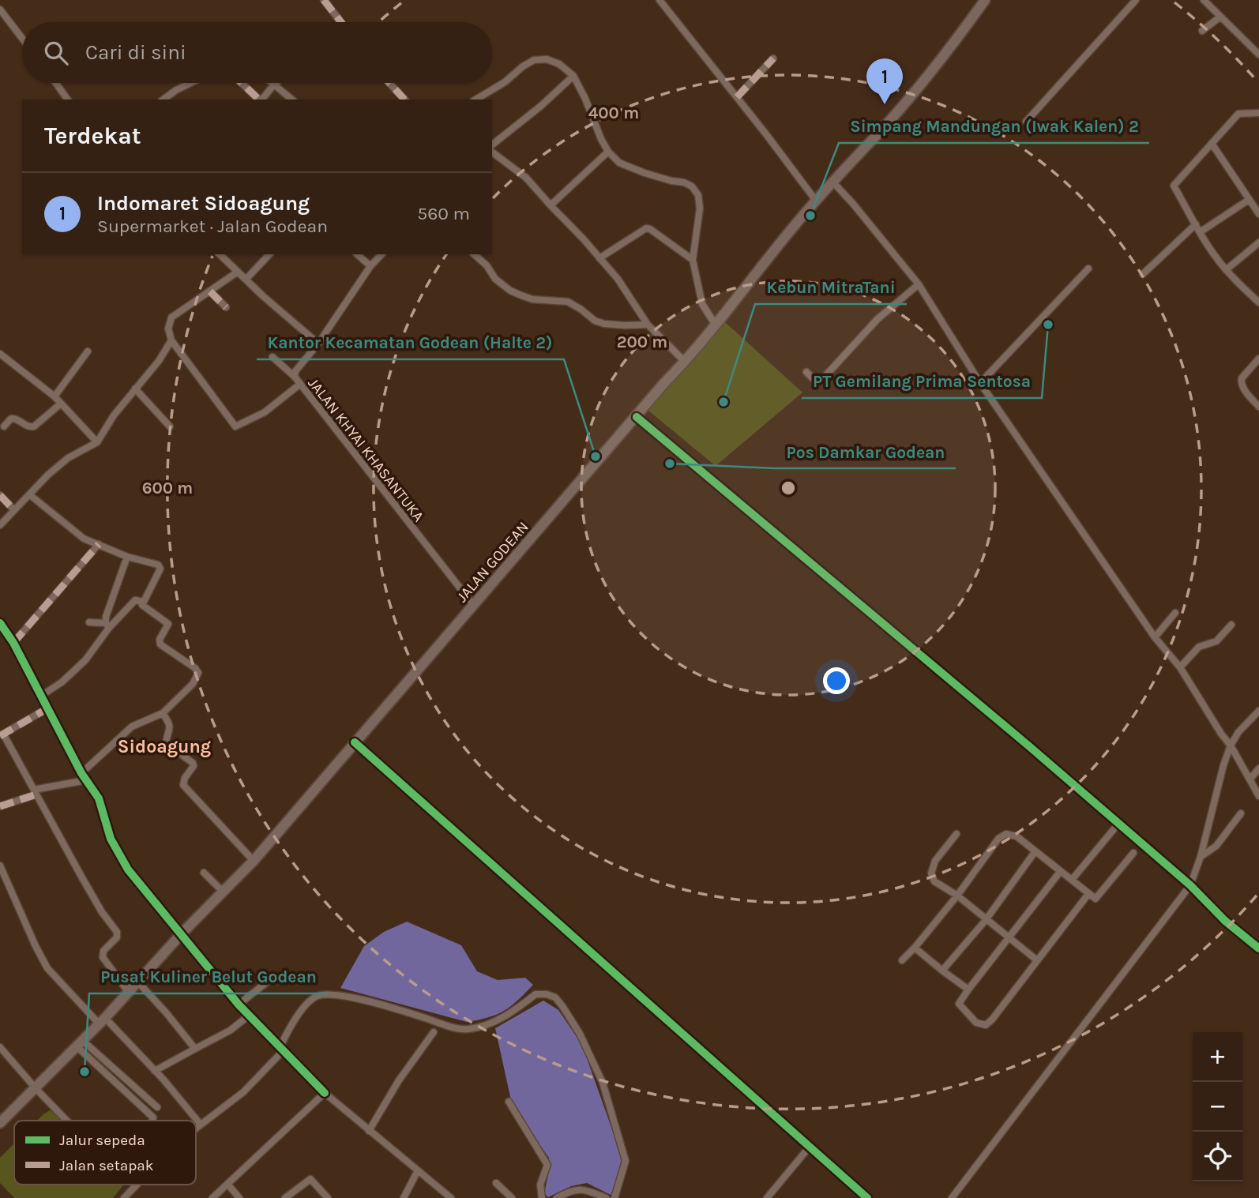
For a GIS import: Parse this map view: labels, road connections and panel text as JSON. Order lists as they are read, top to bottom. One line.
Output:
{"streets":{"main road":["JALAN GODEAN"],"street":["JALAN KHYAI KHASANTUKA"]},"crossings":[["JALAN KHYAI KHASANTUKA","JALAN GODEAN"]],"districts":["Sidoagung"],"places":["Simpang Mandungan (Iwak Kalen) 2","PT Gemilang Prima Sentosa","Kebun MitraTani","Kantor Kecamatan Godean (Halte 2)","Pos Damkar Godean","Pusat Kuliner Belut Godean"],"legend":["Jalur sepeda","Jalan setapak"],"page":{"search":"Cari di sini","pins":"1","heading":"Terdekat","list":[{"mark":"1","name":"Indomaret Sidoagung","note":"Supermarket · Jalan Godean","value":"560 m"}],"map_buttons":["+","−"]},"rings":["400 m","200 m","600 m"]}
